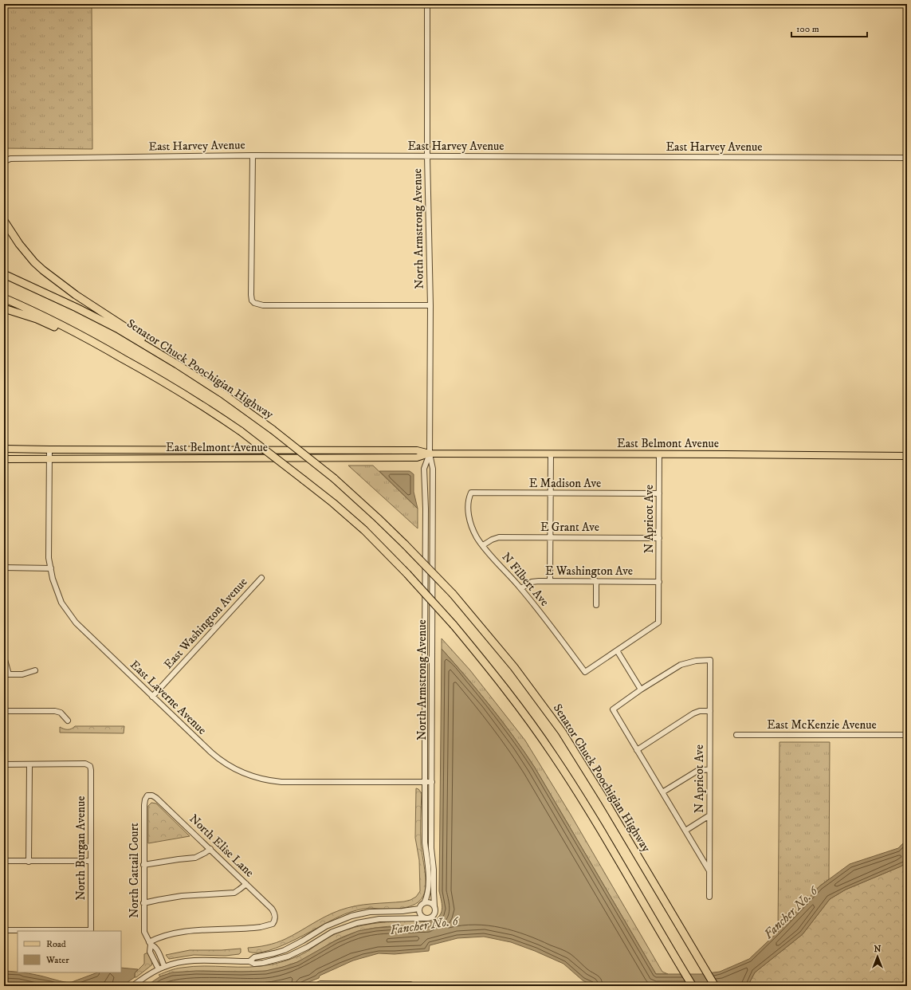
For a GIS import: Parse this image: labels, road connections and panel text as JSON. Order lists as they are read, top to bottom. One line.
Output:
{"streets":{"highway":["Senator Chuck Poochigian Highway"],"main road":["East Belmont Avenue"],"street":["East Harvey Avenue","North Armstrong Avenue","E Madison Ave","N Apricot Ave","E Grant Ave","E Washington Ave","N Filbert Ave","East Washington Avenue","East Laverne Avenue","East McKenzie Avenue","North Elise Lane","North Burgan Avenue","North Cattail Court"]},"crossings":[["East Harvey Avenue","North Armstrong Avenue"],["North Armstrong Avenue","East Belmont Avenue"],["North Armstrong Avenue","East Laverne Avenue"],["East Belmont Avenue","N Apricot Ave"],["East Belmont Avenue","East Laverne Avenue"],["E Madison Ave","N Apricot Ave"],["E Madison Ave","N Filbert Ave"],["N Apricot Ave","E Grant Ave"],["N Apricot Ave","E Washington Ave"],["N Apricot Ave","N Filbert Ave"],["E Grant Ave","N Filbert Ave"],["E Washington Ave","N Filbert Ave"],["East Washington Avenue","East Laverne Avenue"],["North Elise Lane","North Cattail Court"]],"water":["Fancher No. 6"],"legend":["Road","Water"],"scale_bar":"100 m","north":"top"}
